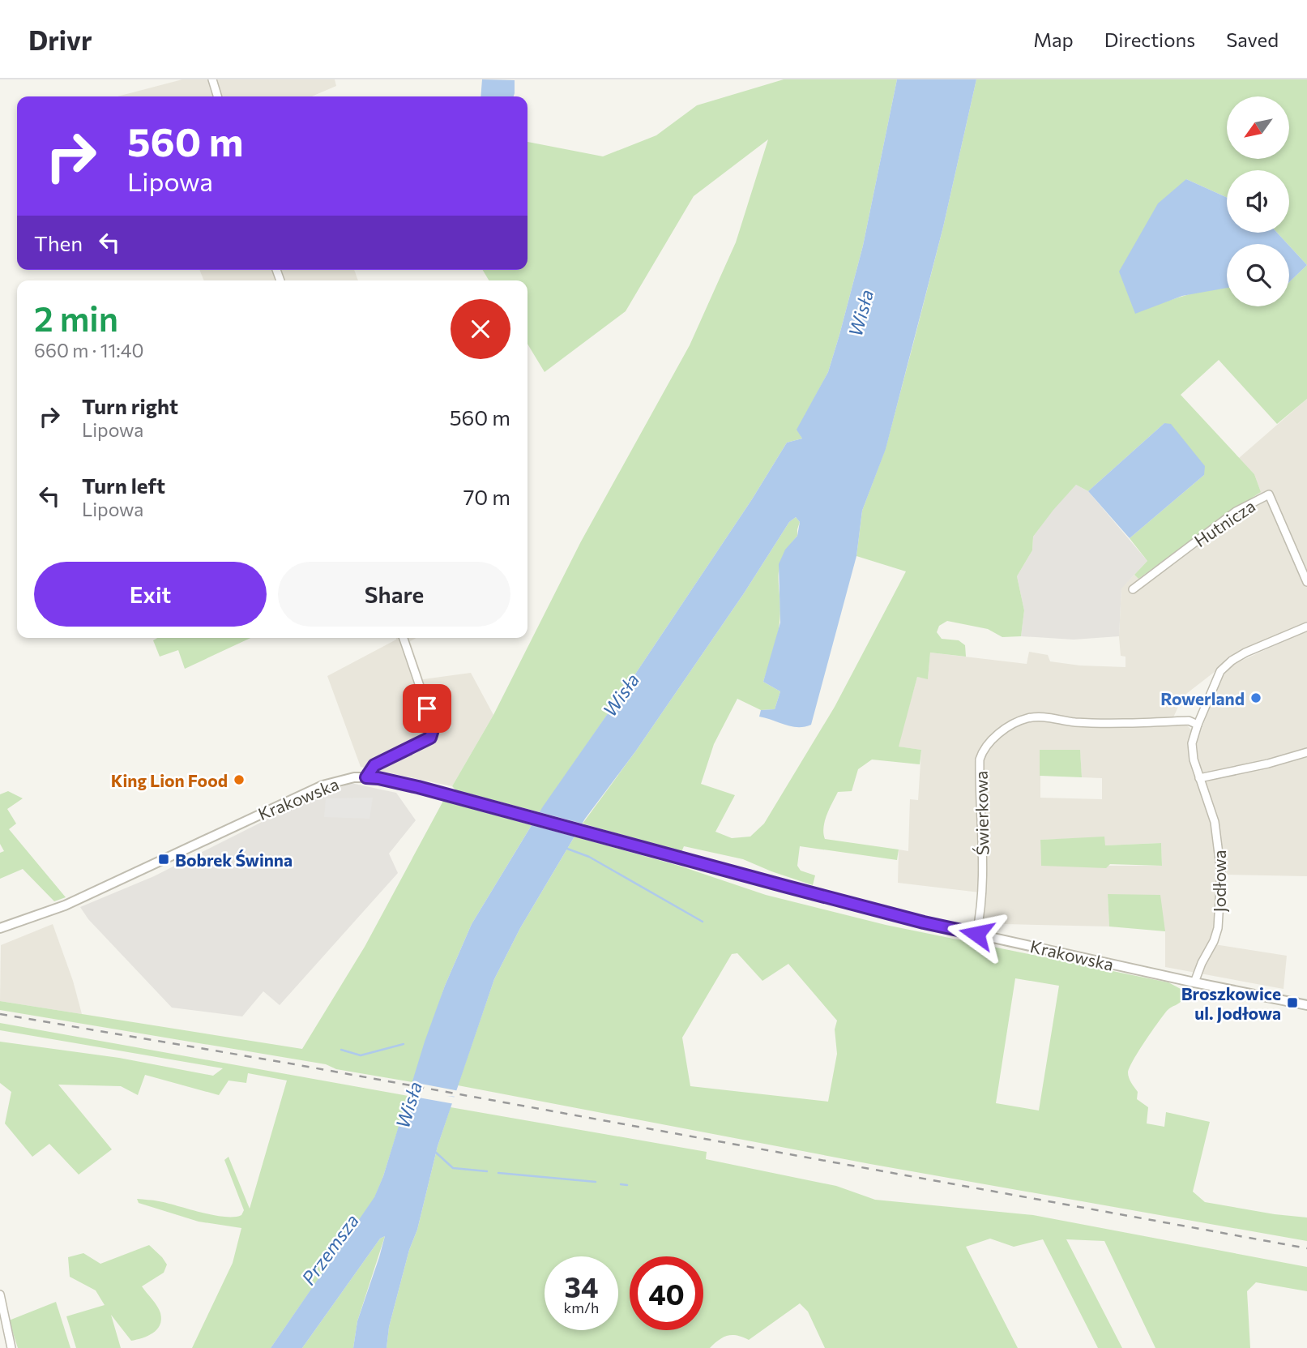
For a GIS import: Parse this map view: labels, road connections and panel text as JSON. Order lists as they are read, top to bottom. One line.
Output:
{"streets":{"street":["Hutnicza","Krakowska","Świerkowa","Jodłowa"]},"crossings":[["Krakowska","Świerkowa"],["Krakowska","Jodłowa"],["Świerkowa","Jodłowa"]],"water":["Wisła","Przemsza"],"places":{"other":["Rowerland","King Lion Food"],"transit":["Bobrek Świnna","Broszkowice ul. Jodłowa"]},"north":"bottom left","page":{"header":"Drivr","nav":["Map","Directions","Saved"],"turn":["560 m","Lipowa"],"then":"Then","heading":["2 min","660 m · 11:40"],"list":[{"name":"Turn right","note":"Lipowa","value":"560 m"},{"name":"Turn left","note":"Lipowa","value":"70 m"}],"buttons":["Exit","Share"],"speed":"34 km/h","limit":"40"}}
